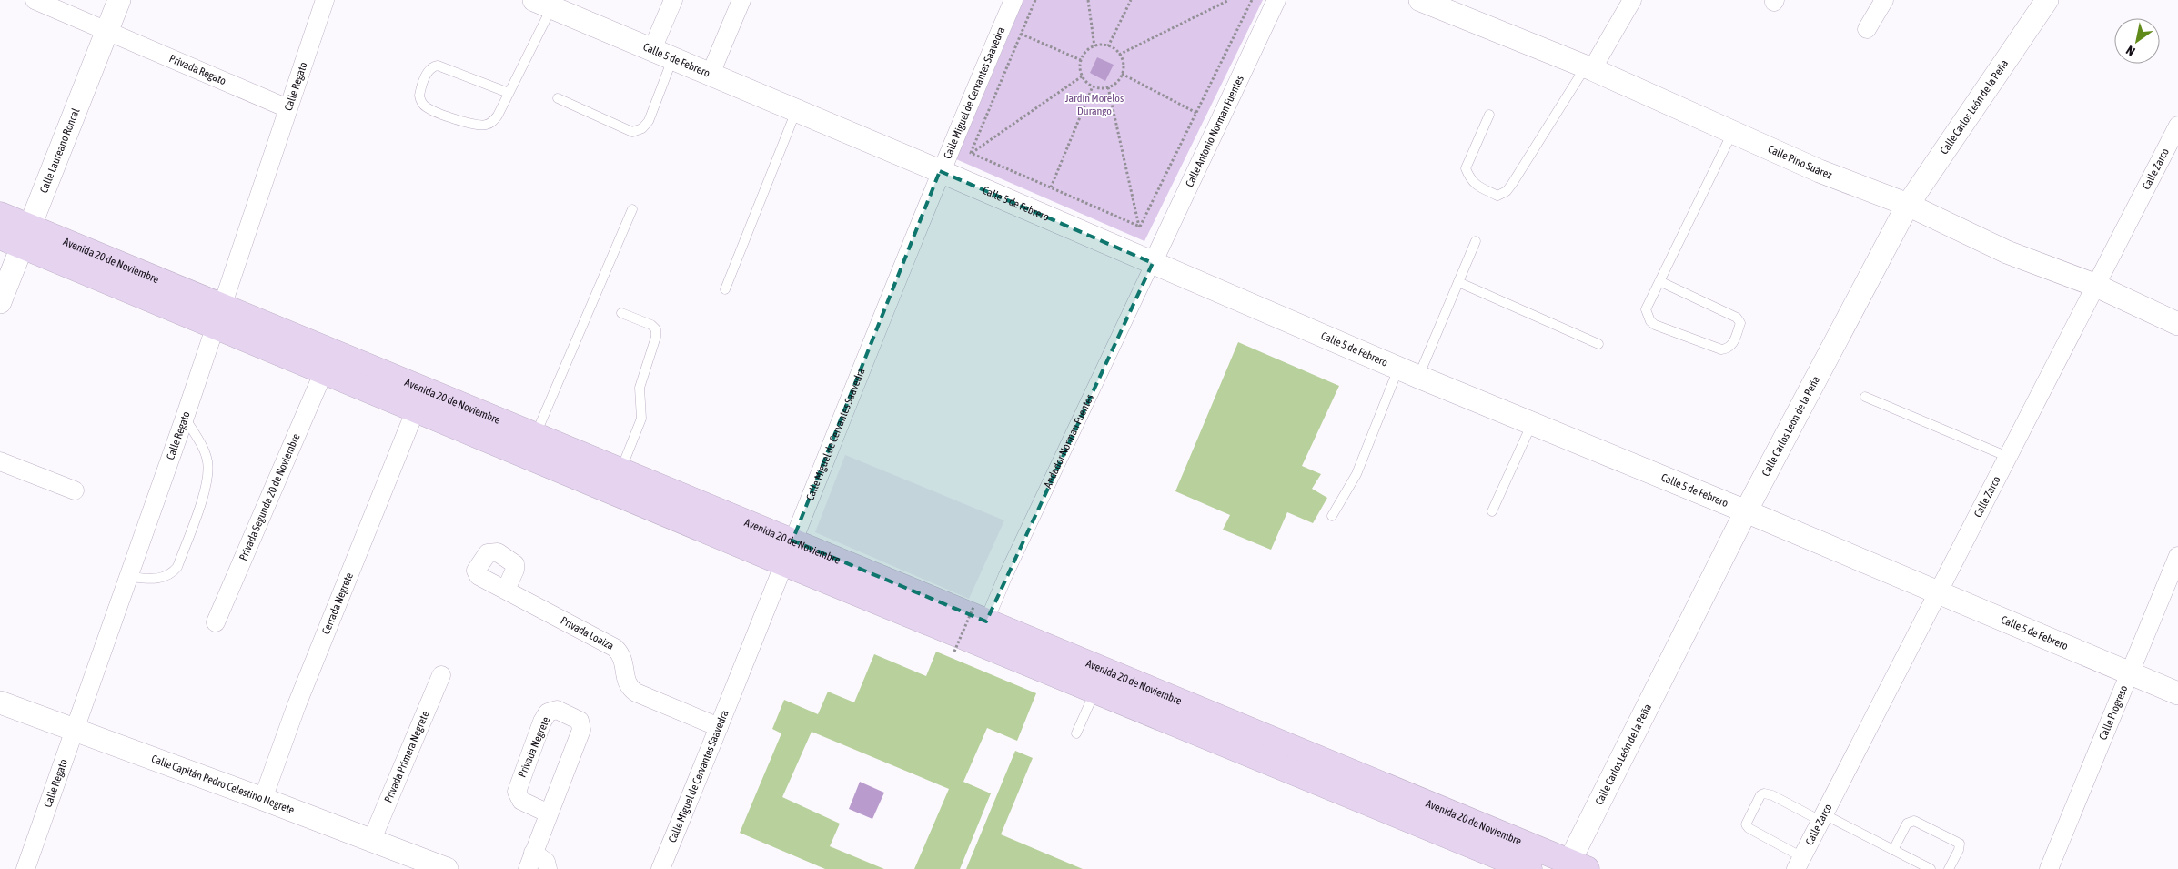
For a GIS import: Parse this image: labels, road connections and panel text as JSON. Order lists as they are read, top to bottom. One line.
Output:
{"streets":{"main road":["Avenida 20 de Noviembre"],"street":["Calle 5 de Febrero","Privada Regato","Calle Regato","Calle Miguel de Cervantes Saavedra","Calle Carlos León de la Peña","Calle Antonio Norman Fuentes","Calle Laureano Roncal","Calle Pino Suárez","Calle Zarco","Andador Norman Fuentes","Privada Segunda 20 de Noviembre","Cerrada Negrete","Privada Loaiza","Calle Progreso","Privada Negrete","Privada Primera Negrete","Calle Capitán Pedro Celestino Negrete"]},"crossings":[["Calle 5 de Febrero","Calle Miguel de Cervantes Saavedra"],["Calle 5 de Febrero","Calle Carlos León de la Peña"],["Calle 5 de Febrero","Calle Antonio Norman Fuentes"],["Calle 5 de Febrero","Calle Zarco"],["Calle 5 de Febrero","Andador Norman Fuentes"],["Calle 5 de Febrero","Calle Progreso"],["Privada Regato","Calle Regato"],["Privada Regato","Calle Laureano Roncal"],["Calle Regato","Avenida 20 de Noviembre"],["Calle Regato","Calle Capitán Pedro Celestino Negrete"],["Calle Miguel de Cervantes Saavedra","Avenida 20 de Noviembre"],["Calle Miguel de Cervantes Saavedra","Privada Loaiza"],["Calle Carlos León de la Peña","Calle Pino Suárez"],["Calle Carlos León de la Peña","Avenida 20 de Noviembre"],["Calle Antonio Norman Fuentes","Andador Norman Fuentes"],["Calle Laureano Roncal","Avenida 20 de Noviembre"],["Calle Pino Suárez","Calle Zarco"],["Avenida 20 de Noviembre","Andador Norman Fuentes"],["Avenida 20 de Noviembre","Privada Segunda 20 de Noviembre"],["Avenida 20 de Noviembre","Cerrada Negrete"],["Cerrada Negrete","Calle Capitán Pedro Celestino Negrete"],["Privada Primera Negrete","Calle Capitán Pedro Celestino Negrete"]],"parks":["Jardín Morelos Durango"],"north":"bottom left"}
